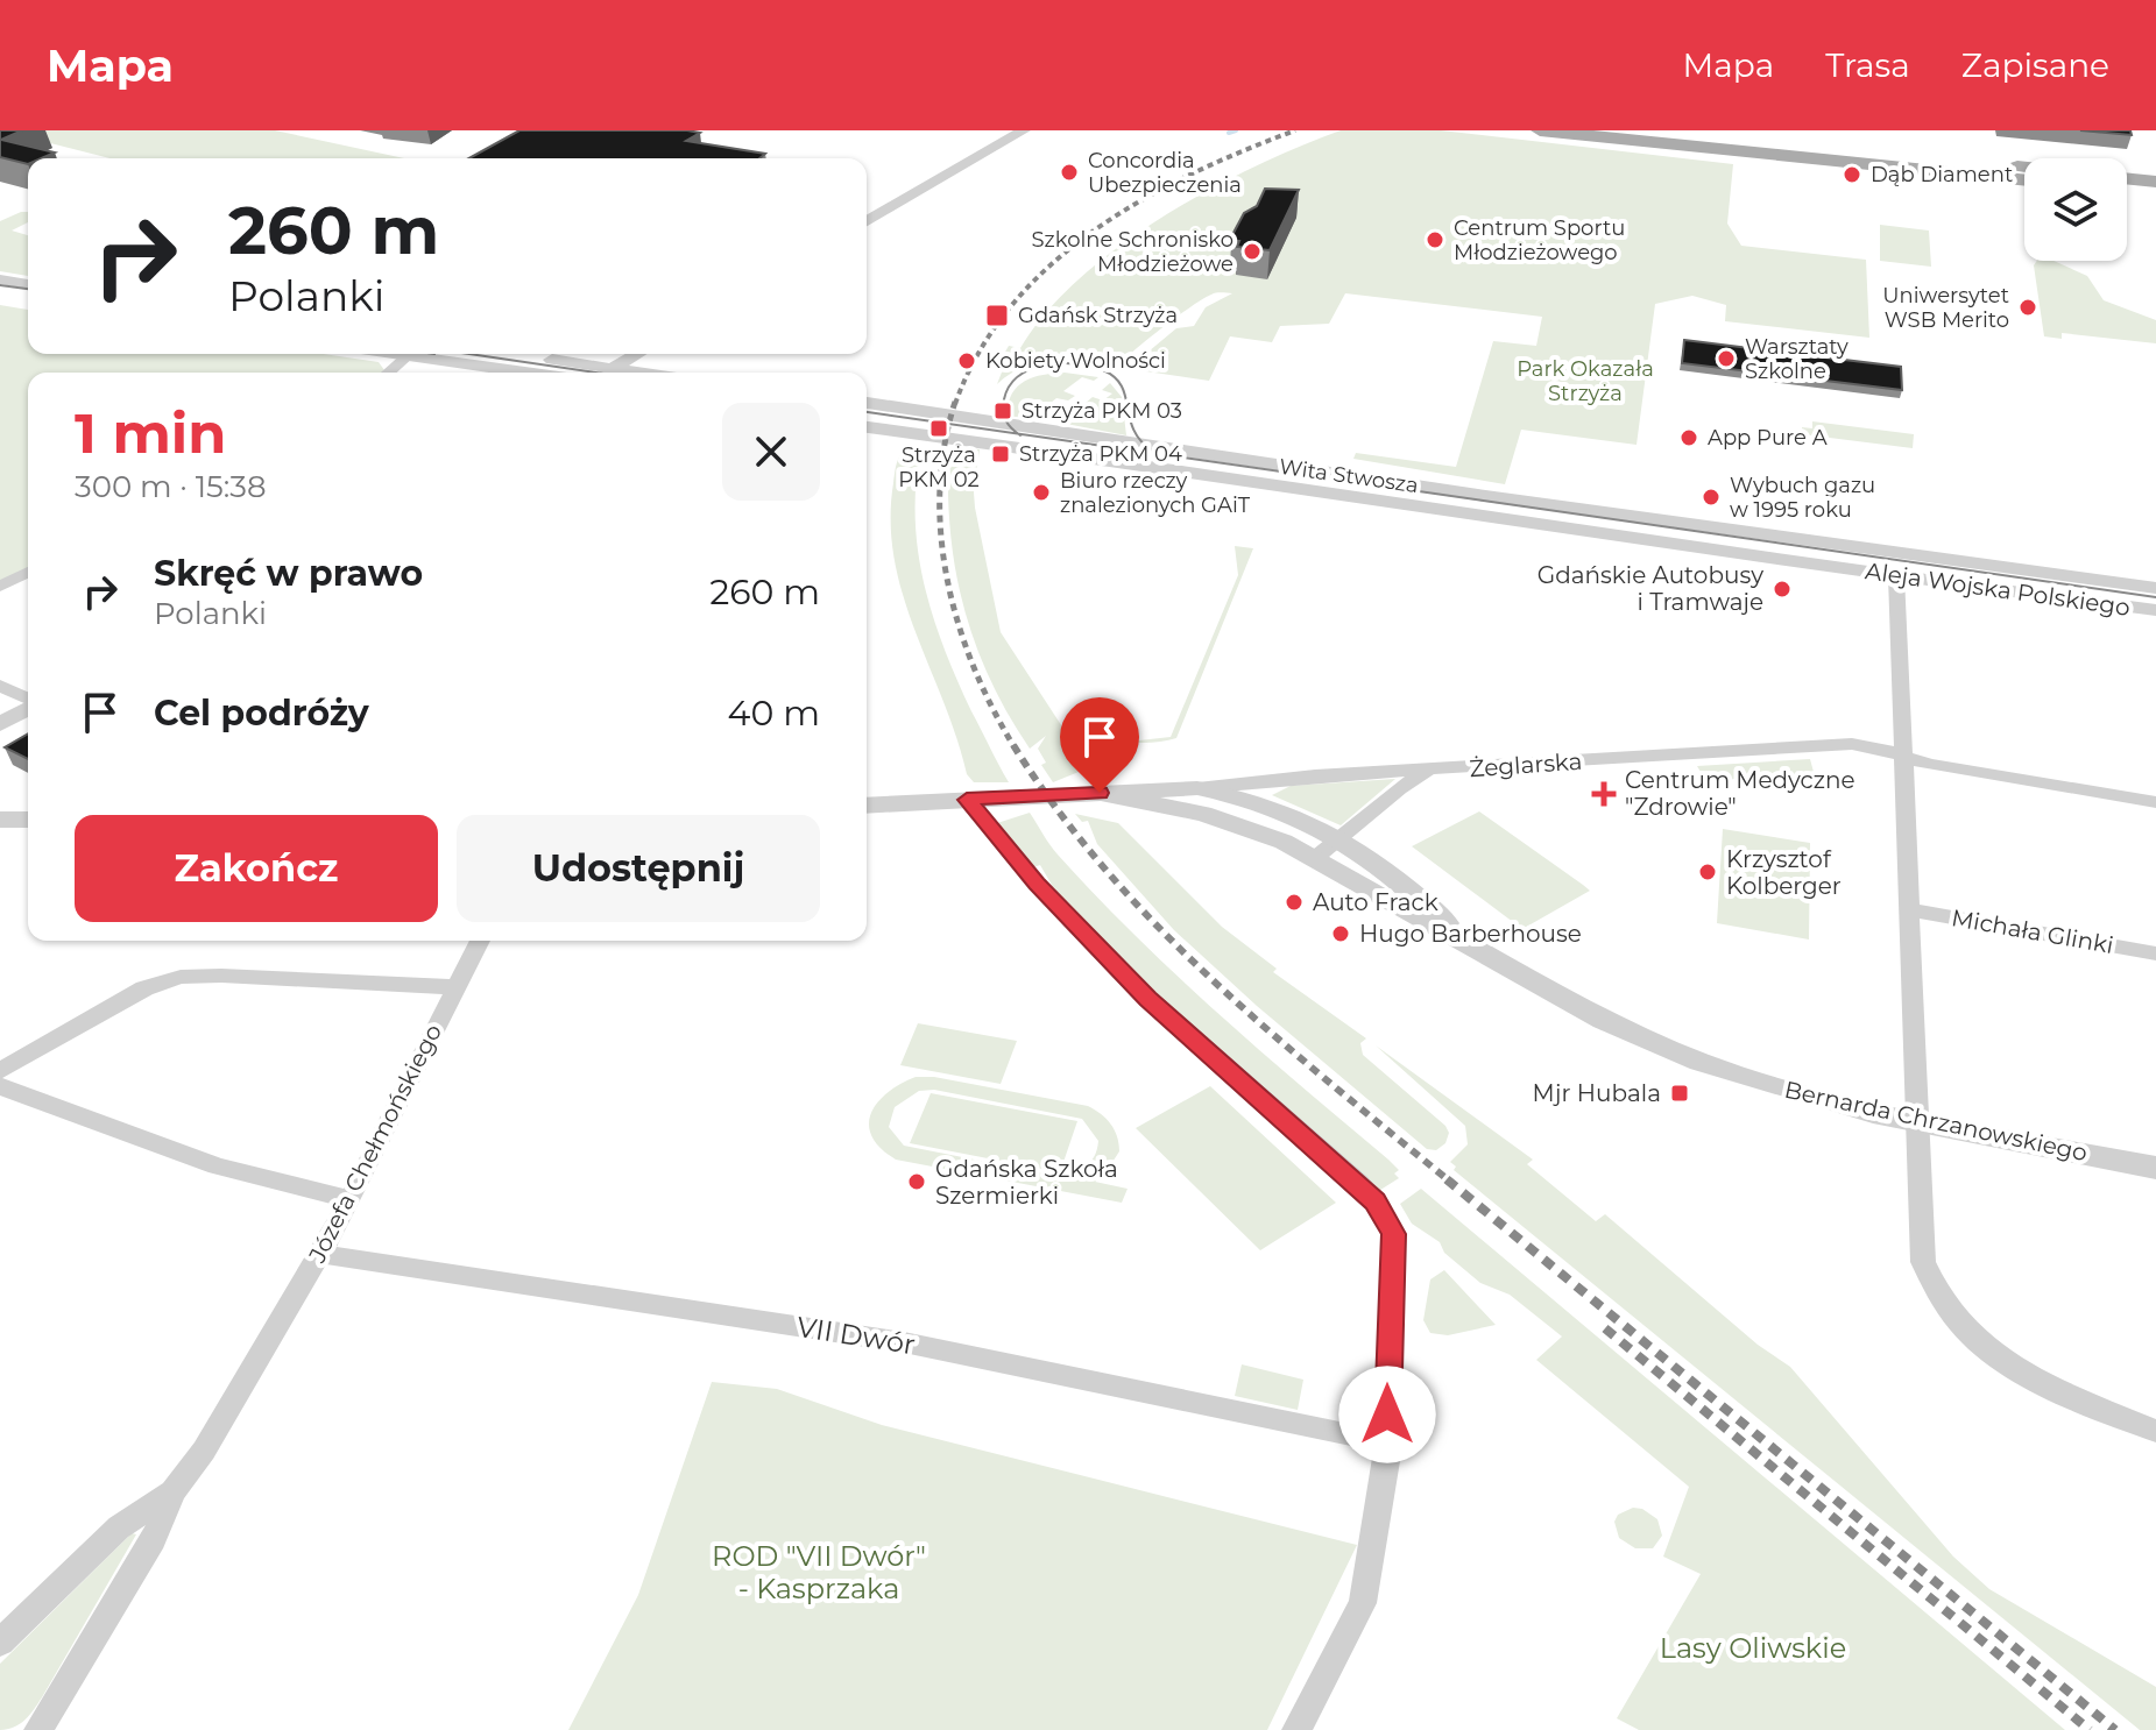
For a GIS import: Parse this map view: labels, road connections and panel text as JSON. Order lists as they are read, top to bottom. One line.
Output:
{"streets":{"street":["Wita Stwosza","Aleja Wojska Polskiego","Żeglarska","Michała Glinki","Bernarda Chrzanowskiego","Józefa Chełmońskiego","VII Dwór"]},"crossings":[["Wita Stwosza","Aleja Wojska Polskiego"],["Żeglarska","Bernarda Chrzanowskiego"],["Józefa Chełmońskiego","VII Dwór"]],"parks":["Park Okazała Strzyża","ROD \"VII Dwór\" - Kasprzaka","Lasy Oliwskie"],"places":{"other":["Concordia Ubezpieczenia","Dąb Diament","Centrum Sportu Młodzieżowego","Szkolne Schronisko Młodzieżowe","Uniwersytet WSB Merito","Warsztaty Szkolne","Kobiety Wolności","App Pure A","Biuro rzeczy znalezionych GAiT","Wybuch gazu w 1995 roku","Gdańskie Autobusy i Tramwaje","Krzysztof Kolberger","Auto Frack","Hugo Barberhouse","Gdańska Szkoła Szermierki"],"transit":["Gdańsk Strzyża","Strzyża PKM 03","Strzyża PKM 02","Strzyża PKM 04","Mjr Hubala"],"health":["Centrum Medyczne \"Zdrowie\""]},"page":{"header":"Mapa","nav":["Mapa","Trasa","Zapisane"],"turn":["260 m","Polanki"],"heading":["1 min","300 m · 15:38"],"list":[{"name":"Skręć w prawo","note":"Polanki","value":"260 m"},{"name":"Cel podróży","value":"40 m"}],"buttons":["Zakończ","Udostępnij"]}}
